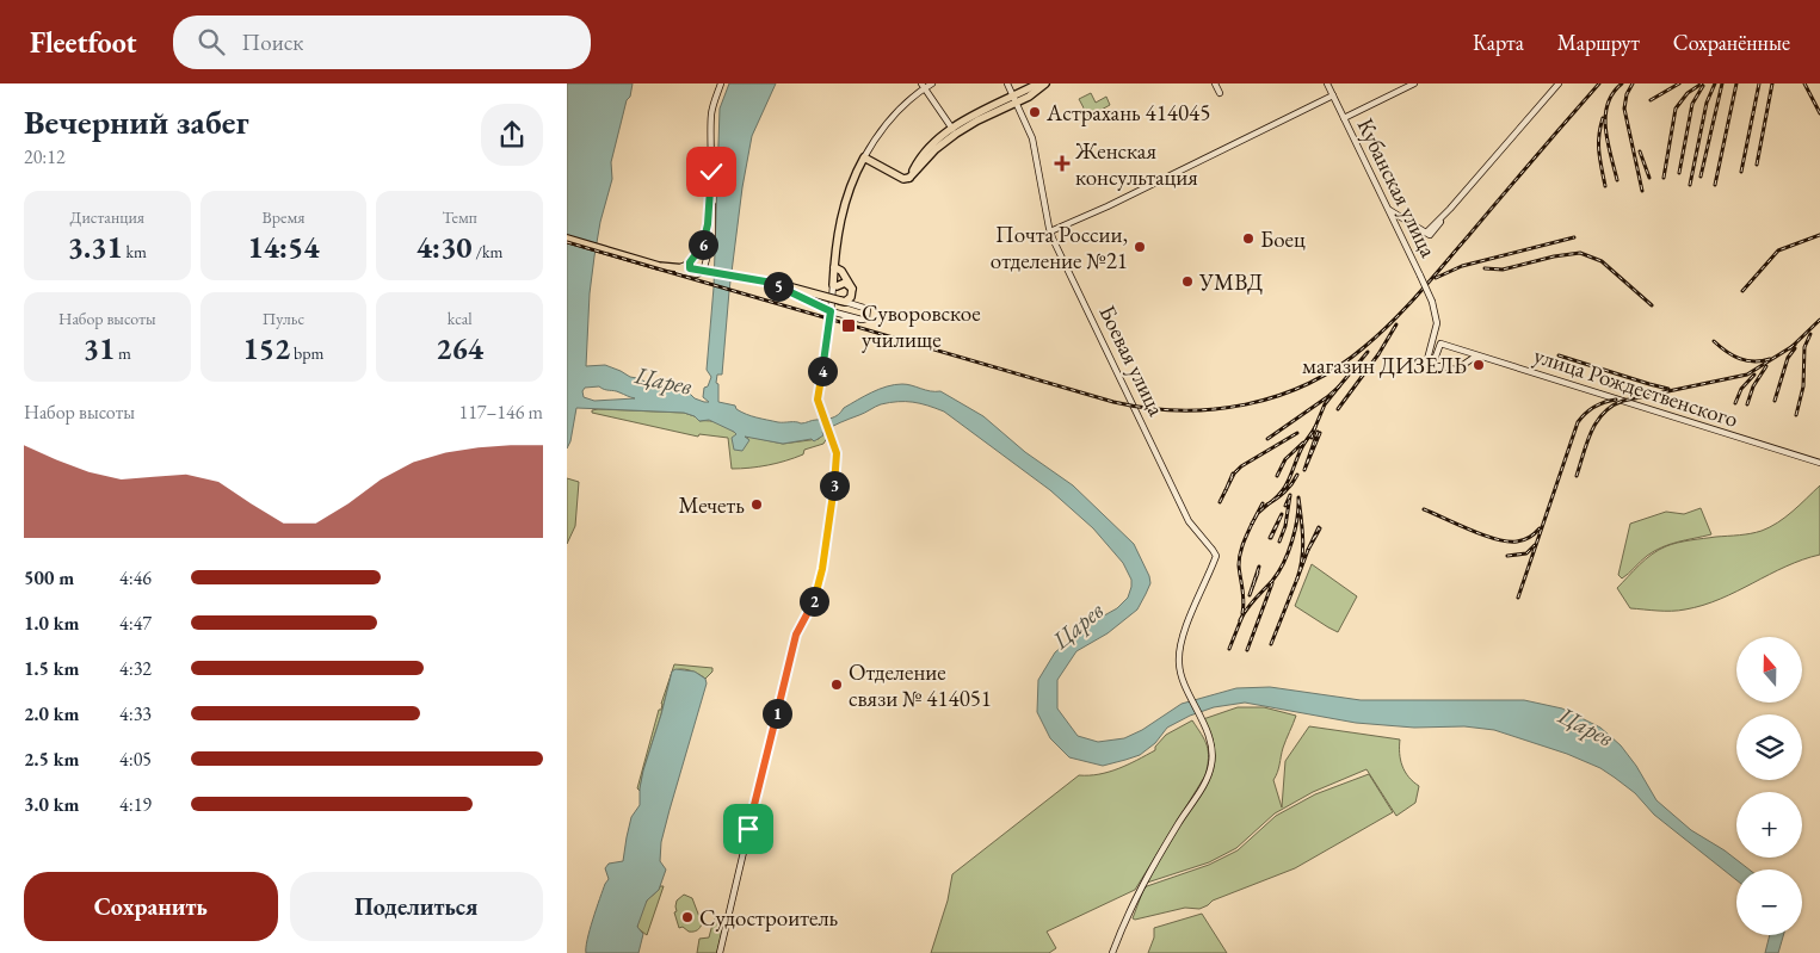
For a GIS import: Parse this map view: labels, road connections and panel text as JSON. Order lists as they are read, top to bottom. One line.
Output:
{"streets":{"main road":["Кубанская улица","Боевая улица","улица Рождественского"]},"crossings":[["Кубанская улица","улица Рождественского"]],"water":["Царев"],"places":{"other":["Астрахань 414045","Боец","Почта России, отделение №21","УМВД","магазин ДИЗЕЛЬ","Мечеть","Отделение связи № 414051","Судостроитель"],"health":["Женская консультация"],"transit":["Суворовское училище"]},"north":"top","page":{"header":"Fleetfoot","search":"Поиск","nav":["Карта","Маршрут","Сохранённые"],"heading":["Вечерний забег","20:12"],"stats":[["Дистанция","3.31 km"],["Время","14:54"],["Темп","4:30 /km"],["Набор высоты","31 m"],["Пульс","152 bpm"],["kcal","264"]],"pins":["6","5","4","3","2","1"],"chart":["Набор высоты","117–146 m"],"list":[{"name":"500 m","note":"4:46"},{"name":"1.0 km","note":"4:47"},{"name":"1.5 km","note":"4:32"},{"name":"2.0 km","note":"4:33"},{"name":"2.5 km","note":"4:05"},{"name":"3.0 km","note":"4:19"}],"map_buttons":["+","−"],"buttons":["Сохранить","Поделиться"]}}
